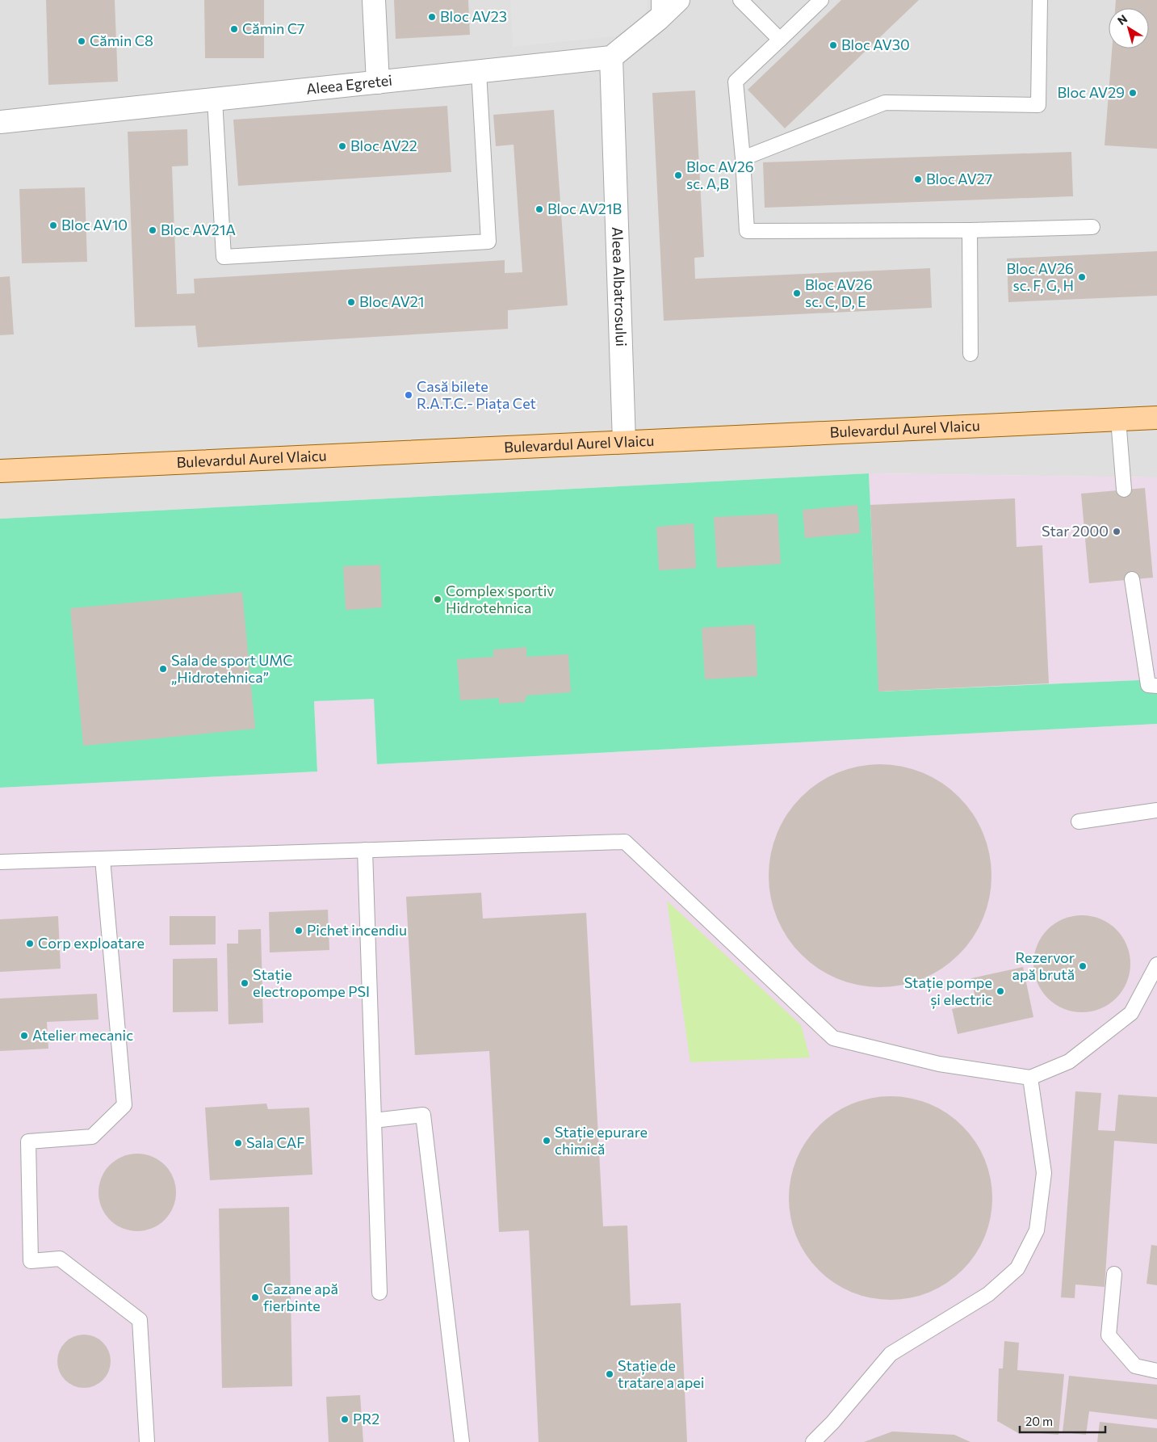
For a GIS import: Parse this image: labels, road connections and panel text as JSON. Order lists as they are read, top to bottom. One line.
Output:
{"streets":{"main road":["Bulevardul Aurel Vlaicu"],"street":["Aleea Egretei","Aleea Albatrosului"]},"crossings":[["Aleea Egretei","Aleea Albatrosului"],["Aleea Albatrosului","Bulevardul Aurel Vlaicu"]],"places":["Bloc AV23","Cămin C7","Cămin C8","Bloc AV30","Bloc AV29","Bloc AV22","Bloc AV26 sc. A,B","Bloc AV27","Bloc AV21B","Bloc AV10","Bloc AV21A","Bloc AV26 sc. F, G, H","Bloc AV26 sc. C, D, E","Bloc AV21","Casă bilete R.A.T.C.- Piața Cet","Star 2000","Complex sportiv Hidrotehnica","Sala de sport UMC „Hidrotehnica”","Pichet incendiu","Corp exploatare","Rezervor apă brută","Stație electropompe PSI","Stație pompe și electric","Atelier mecanic","Stație epurare chimică","Sala CAF","Cazane apă fierbinte","Stație de tratare a apei","PR2"],"scale_bar":"20 m","north":"top left"}
